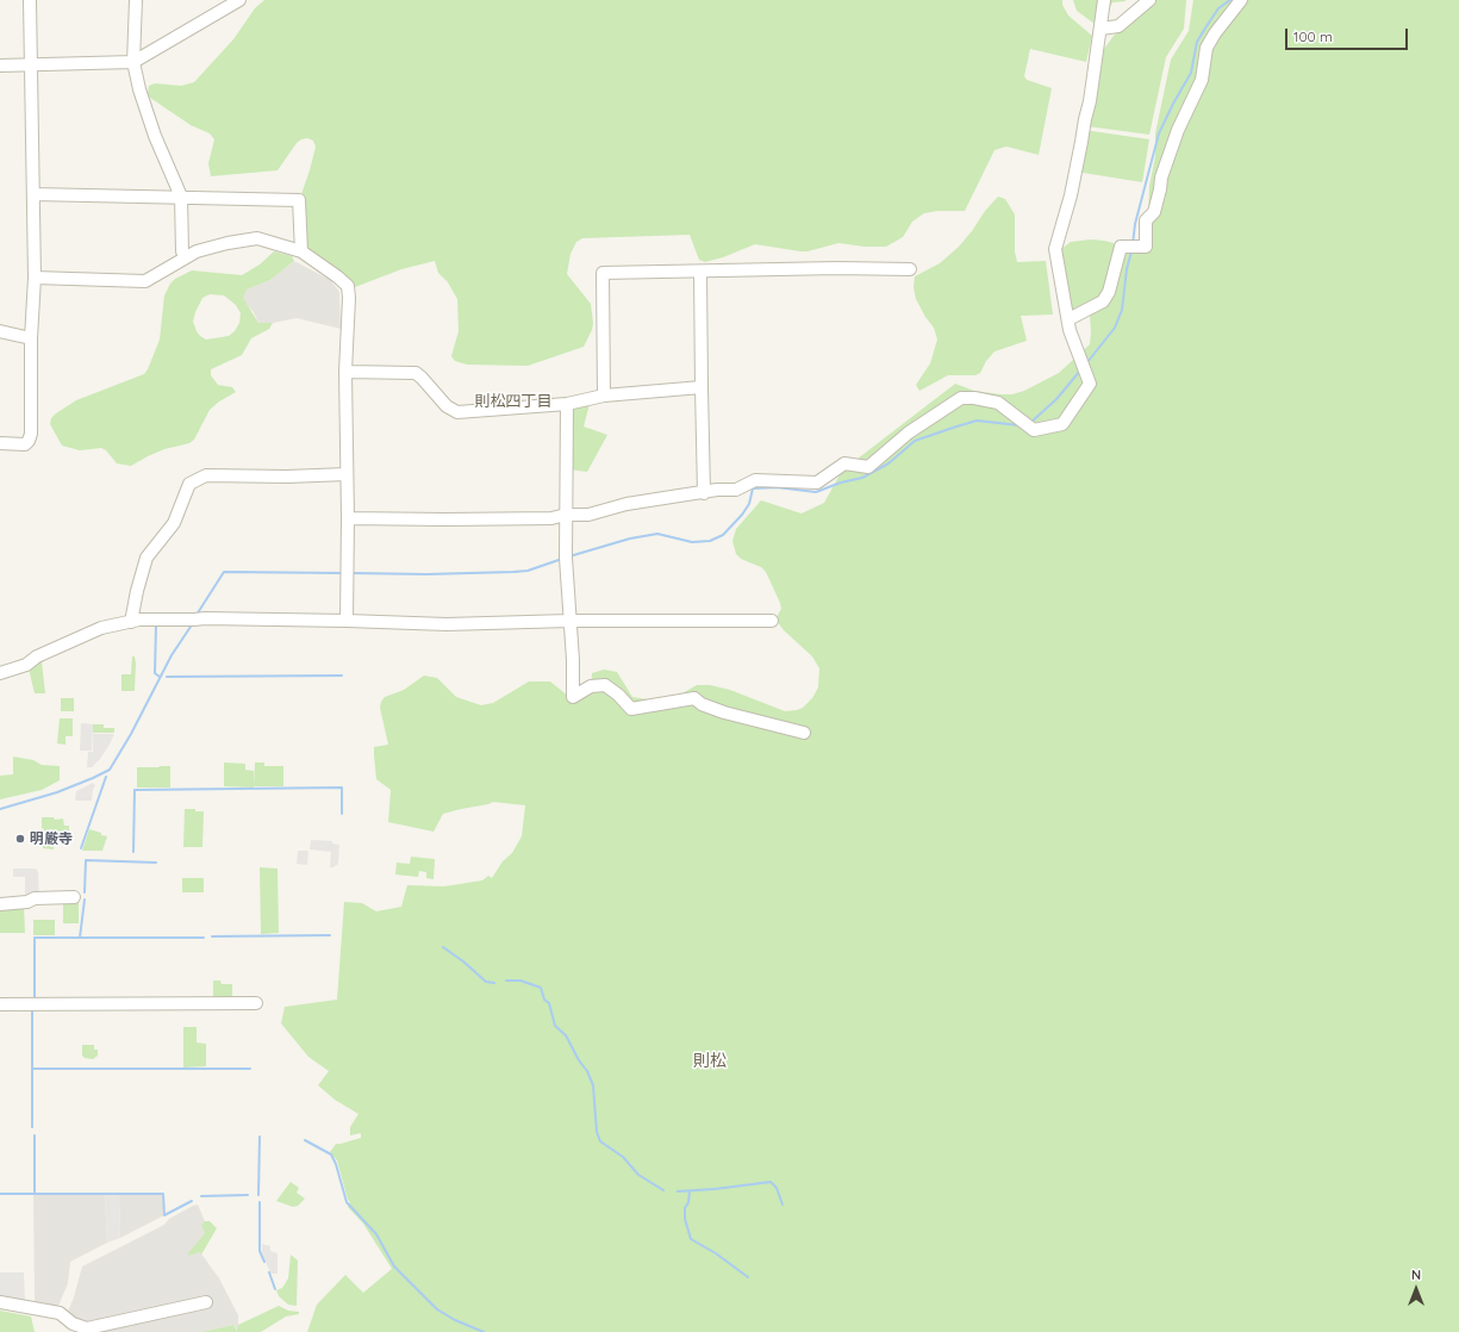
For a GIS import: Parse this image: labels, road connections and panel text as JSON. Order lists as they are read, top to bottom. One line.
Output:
{"districts":["則松四丁目","則松"],"places":["明厳寺"],"scale_bar":"100 m","north":"top"}
